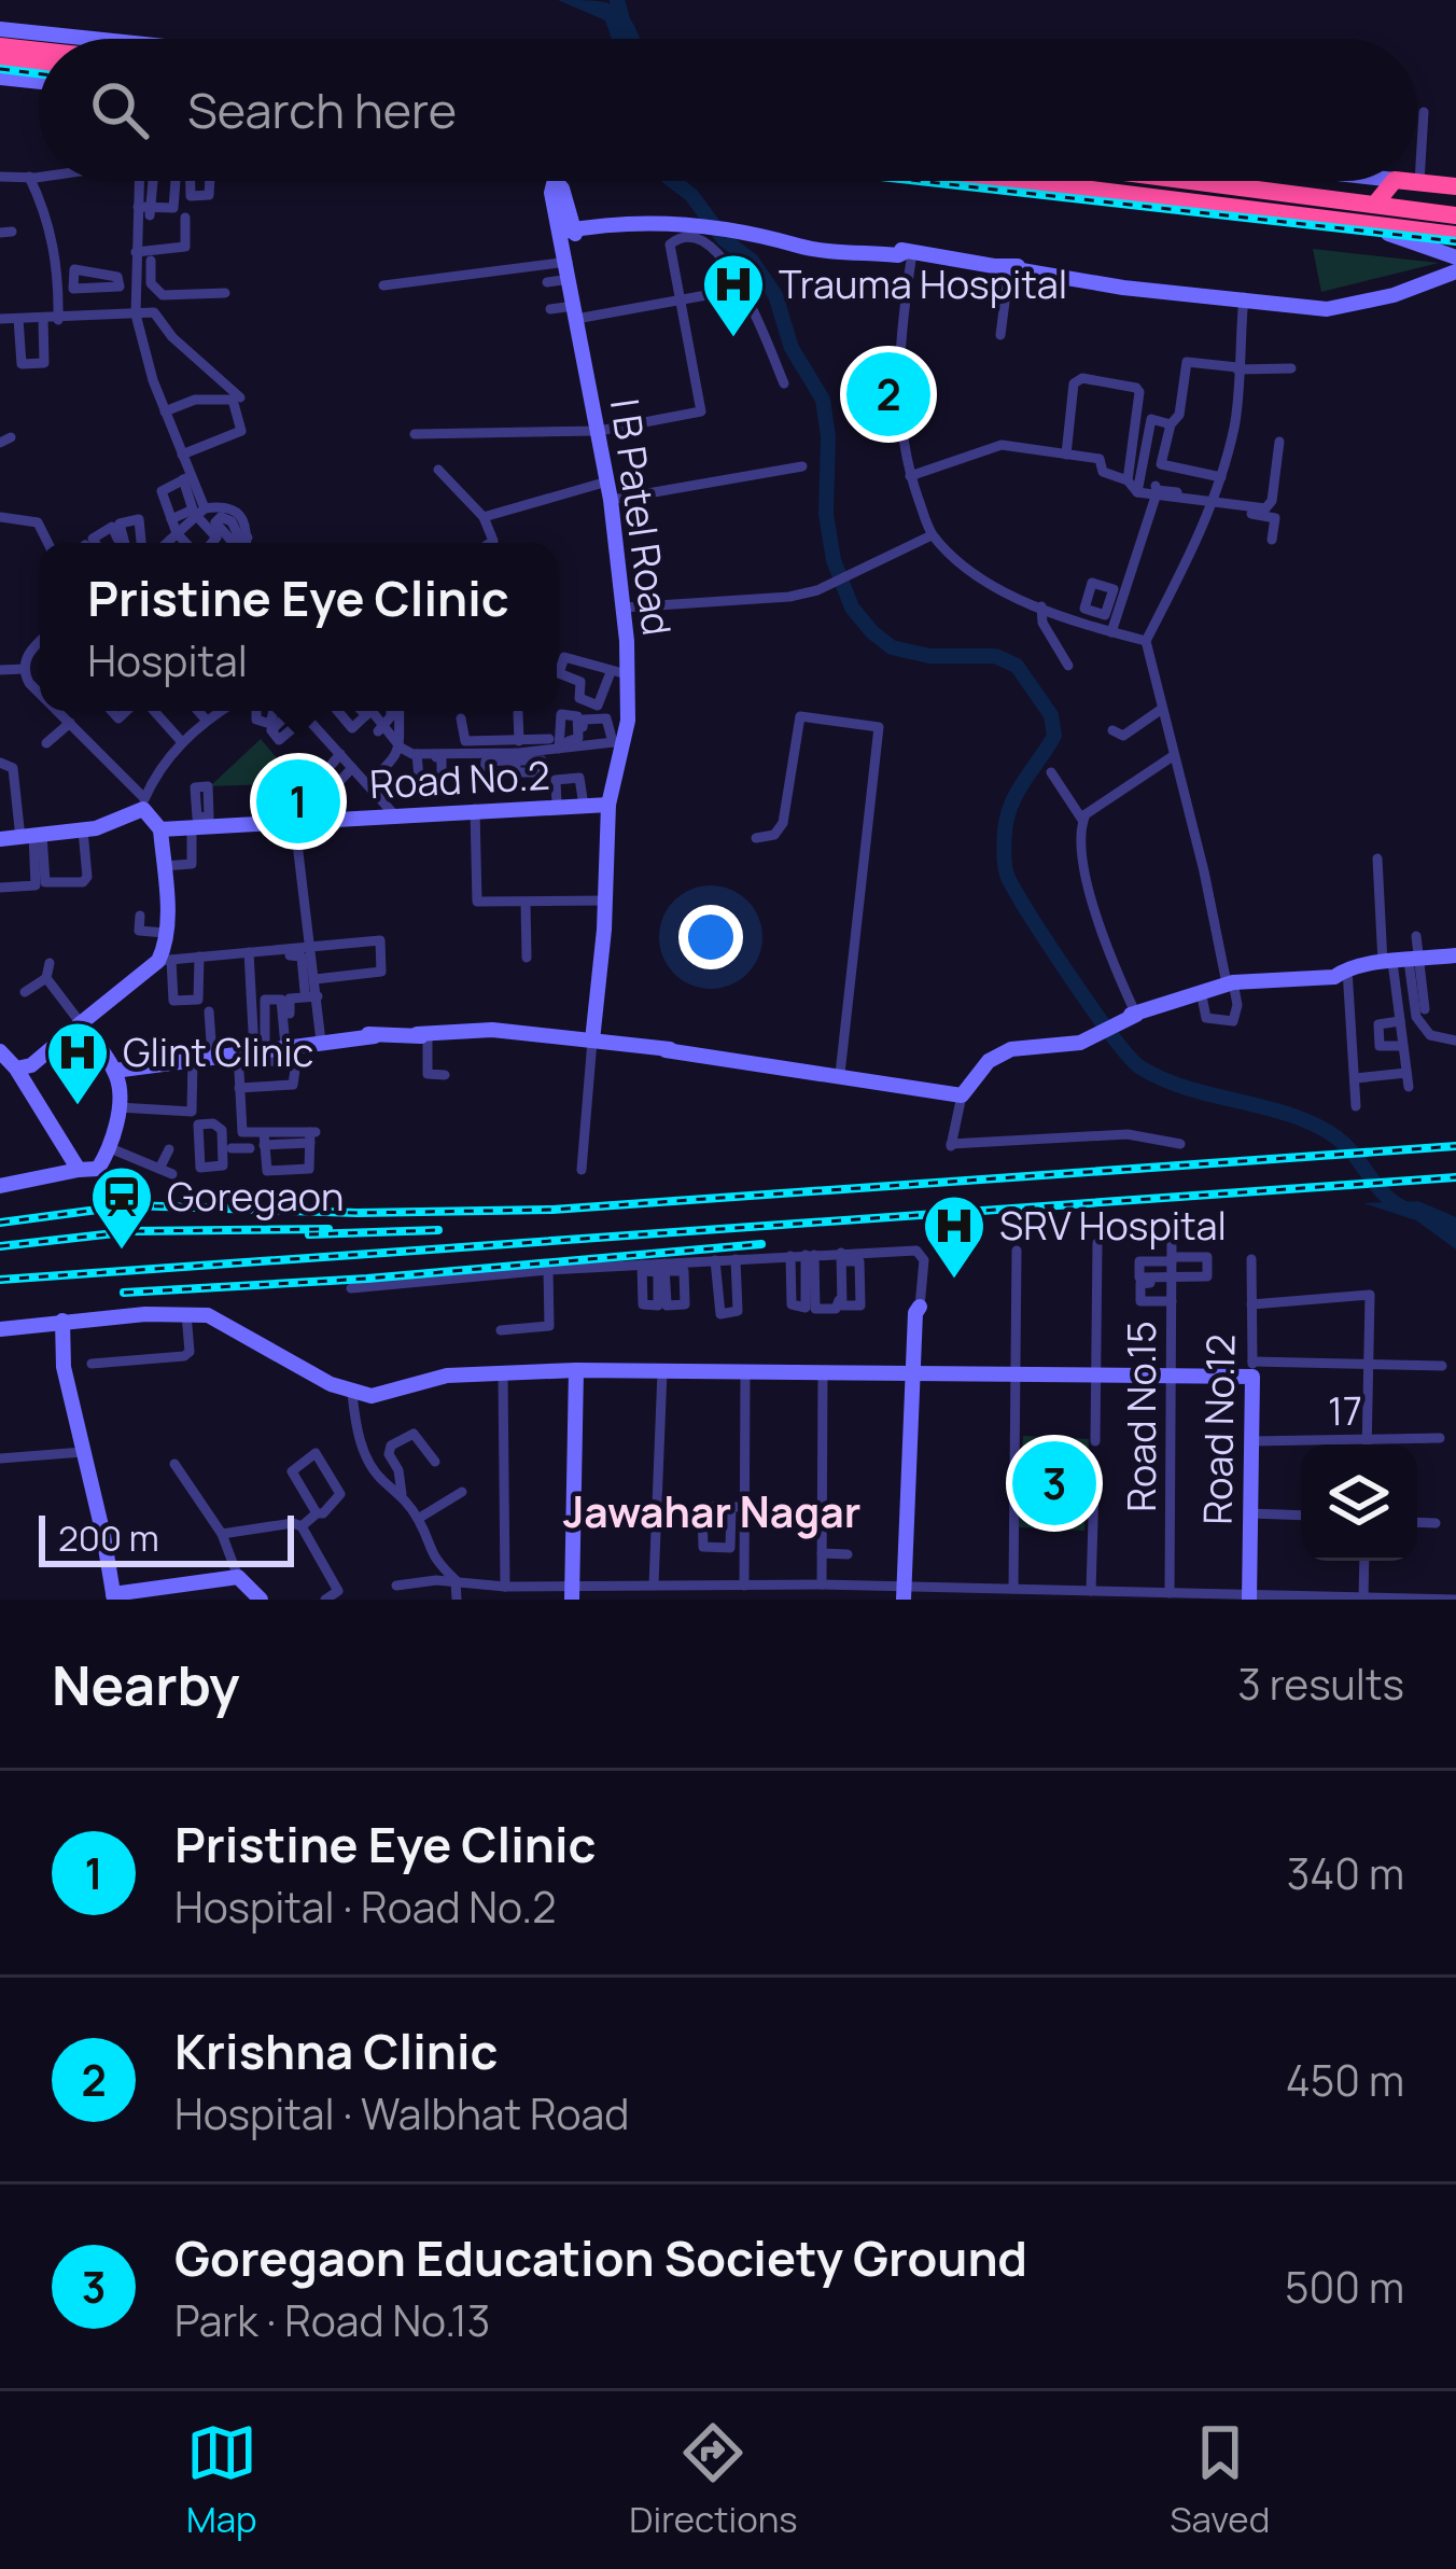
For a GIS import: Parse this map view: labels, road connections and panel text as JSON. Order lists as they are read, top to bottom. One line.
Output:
{"streets":{"street":["I B Patel Road","Road No.2","17","Road No.15","Road No.12"]},"crossings":[["I B Patel Road","Road No.2"],["17","Road No.12"]],"districts":["Jawahar Nagar"],"places":{"hospital":["Trauma Hospital","Glint Clinic","SRV Hospital"],"station":["Goregaon"]},"scale_bar":"200 m","page":{"search":"Search here","pins":["2","1","3"],"popup":["Pristine Eye Clinic","Hospital"],"scale":"200 m","heading":["Nearby","3 results"],"list":[{"mark":"1","name":"Pristine Eye Clinic","note":"Hospital · Road No.2","value":"340 m"},{"mark":"2","name":"Krishna Clinic","note":"Hospital · Walbhat Road","value":"450 m"},{"mark":"3","name":"Goregaon Education Society Ground","note":"Park · Road No.13","value":"500 m"}],"nav":["Map","Directions","Saved"]}}
